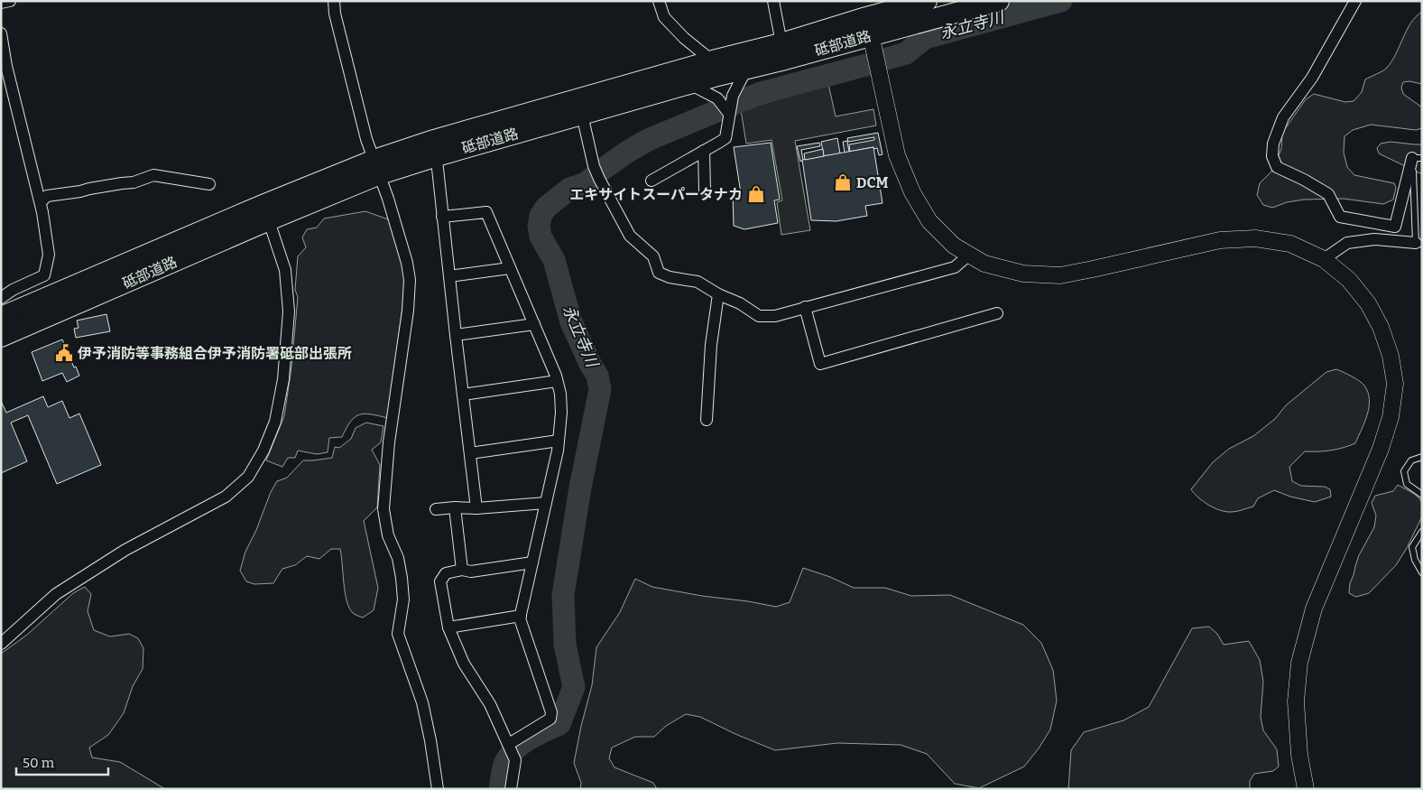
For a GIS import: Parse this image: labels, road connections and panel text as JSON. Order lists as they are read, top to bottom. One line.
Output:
{"streets":{"highway":["砥部道路"]},"water":["永立寺川"],"places":{"shop":["DCM","エキサイトスーパータナカ"],"public building":["伊予消防等事務組合伊予消防署砥部出張所"]},"scale_bar":"50 m"}
